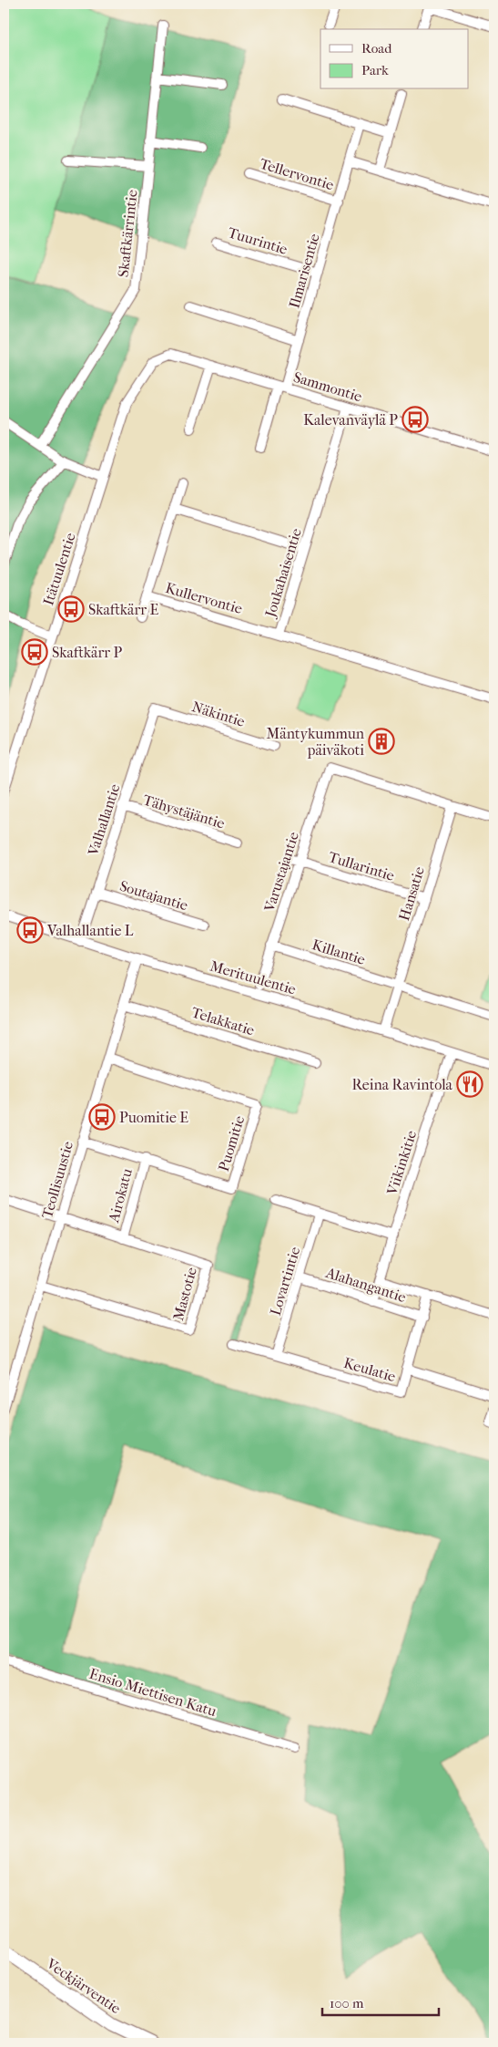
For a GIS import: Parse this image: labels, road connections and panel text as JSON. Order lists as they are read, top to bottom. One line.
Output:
{"streets":{"main road":["Veckjärventie"],"street":["Tellervontie","Skaftkärrintie","Tuurintie","Ilmarisentie","Sammontie","Itätuulentie","Joukahaisentie","Kullervontie","Näkintie","Tähystäjäntie","Valhallantie","Tullarintie","Varustajantie","Hansatie","Soutajantie","Killantie","Merituulentie","Telakkatie","Puomitie","Viikinkitie","Teollisuustie","Airokatu","Lovartintie","Alahangantie","Mastotie","Keulatie","Ensio Miettisen Katu"]},"crossings":[["Tellervontie","Ilmarisentie"],["Tuurintie","Ilmarisentie"],["Ilmarisentie","Sammontie"],["Sammontie","Itätuulentie"],["Sammontie","Joukahaisentie"],["Joukahaisentie","Kullervontie"],["Näkintie","Valhallantie"],["Tähystäjäntie","Valhallantie"],["Valhallantie","Soutajantie"],["Valhallantie","Merituulentie"],["Tullarintie","Varustajantie"],["Tullarintie","Hansatie"],["Varustajantie","Hansatie"],["Varustajantie","Killantie"],["Hansatie","Killantie"],["Hansatie","Merituulentie"],["Merituulentie","Viikinkitie"],["Merituulentie","Teollisuustie"],["Telakkatie","Teollisuustie"],["Puomitie","Teollisuustie"],["Puomitie","Airokatu"],["Viikinkitie","Alahangantie"],["Teollisuustie","Mastotie"],["Airokatu","Mastotie"],["Lovartintie","Alahangantie"],["Lovartintie","Keulatie"],["Alahangantie","Keulatie"]],"places":{"bus stop":["Kalevanväylä P","Skaftkärr E","Skaftkärr P","Valhallantie L","Puomitie E"],"building":["Mäntykummun päiväkoti"],"restaurant":["Reina Ravintola"]},"legend":["Road","Park"],"scale_bar":"100 m"}
